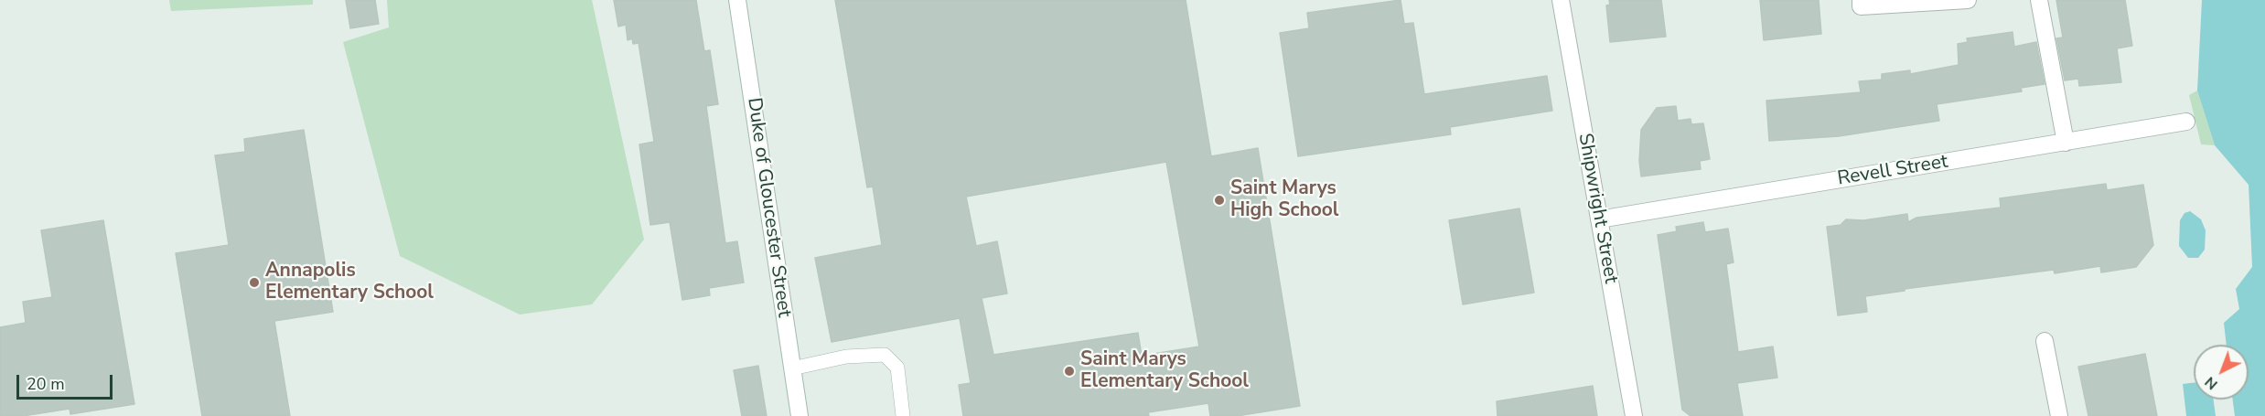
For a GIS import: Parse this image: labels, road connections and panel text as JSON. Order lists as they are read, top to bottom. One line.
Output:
{"streets":{"street":["Revell Street","Duke of Gloucester Street","Shipwright Street"]},"crossings":[["Revell Street","Shipwright Street"]],"places":["Saint Marys High School","Annapolis Elementary School","Saint Marys Elementary School"],"scale_bar":"20 m","north":"bottom left"}
